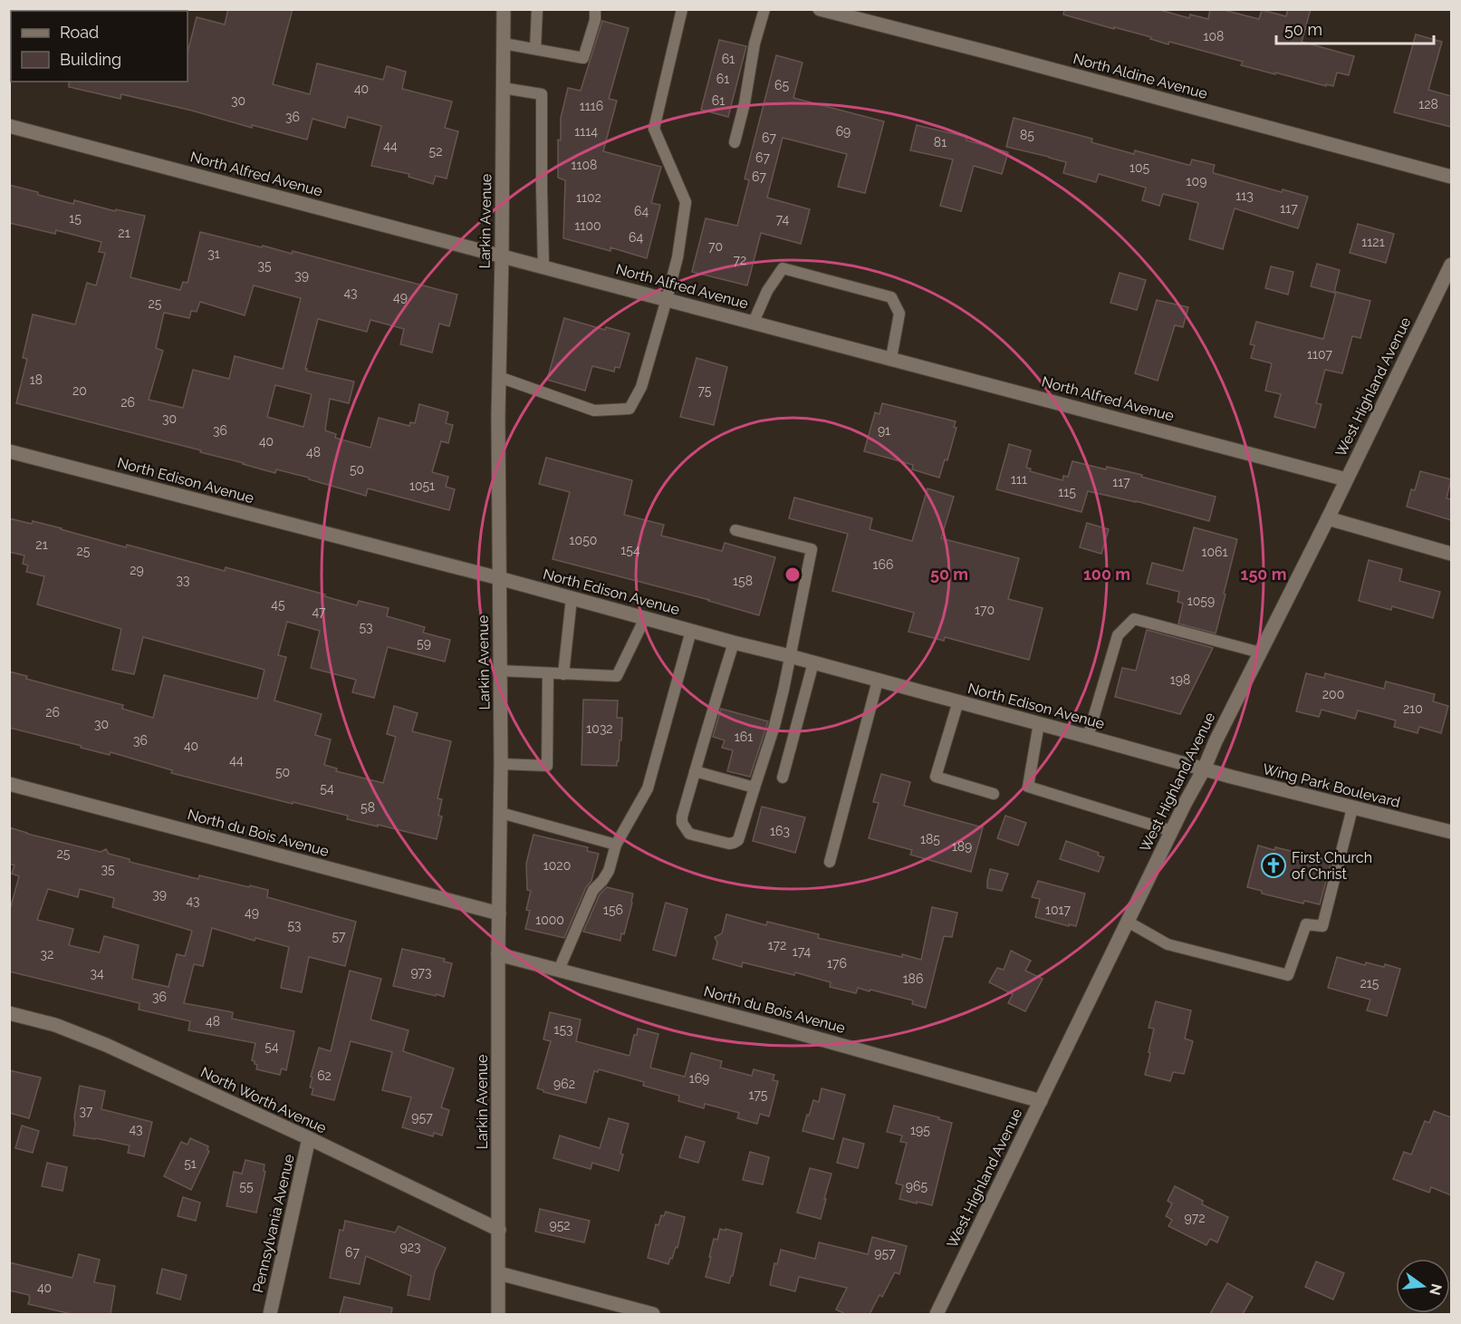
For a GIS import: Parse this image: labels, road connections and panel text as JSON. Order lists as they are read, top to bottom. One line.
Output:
{"streets":{"street":["North Aldine Avenue","North Alfred Avenue","Larkin Avenue","West Highland Avenue","North Edison Avenue","Wing Park Boulevard","North du Bois Avenue","North Worth Avenue","Pennsylvania Avenue"]},"crossings":[["North Alfred Avenue","Larkin Avenue"],["North Alfred Avenue","West Highland Avenue"],["Larkin Avenue","North Edison Avenue"],["Larkin Avenue","North du Bois Avenue"],["Larkin Avenue","North Worth Avenue"],["West Highland Avenue","North Edison Avenue"],["West Highland Avenue","Wing Park Boulevard"],["West Highland Avenue","North du Bois Avenue"],["North Edison Avenue","Wing Park Boulevard"],["North Worth Avenue","Pennsylvania Avenue"]],"places":{"church":["First Church of Christ"]},"house_numbers":["108","61","61","65","40","30","61","128","1116","36","1114","69","85","67","81","44","52","67","1108","105","67","109","113","1102","117","64","15","74","1100","21","64","1121","70","31","72","35","39","43","49","25","1107","18","20","75","26","30","36","91","40","48","50","111","117","1051","115","1050","21","154","25","1061","166","29","33","158","1059","45","170","47","53","59","198","200","210","26","30","1032","161","36","40","44","50","54","58","163","185","189","25","1020","35","39","43","156","1017","49","1000","53","57","172","174","32","176","973","34","186","215","36","48","153","54","62","169","962","175","37","957","43","195","51","55","965","972","952","923","67","957","40"],"legend":["Road","Building"],"scale_bar":"50 m","north":"right","rings":["50 m","100 m","150 m"]}
